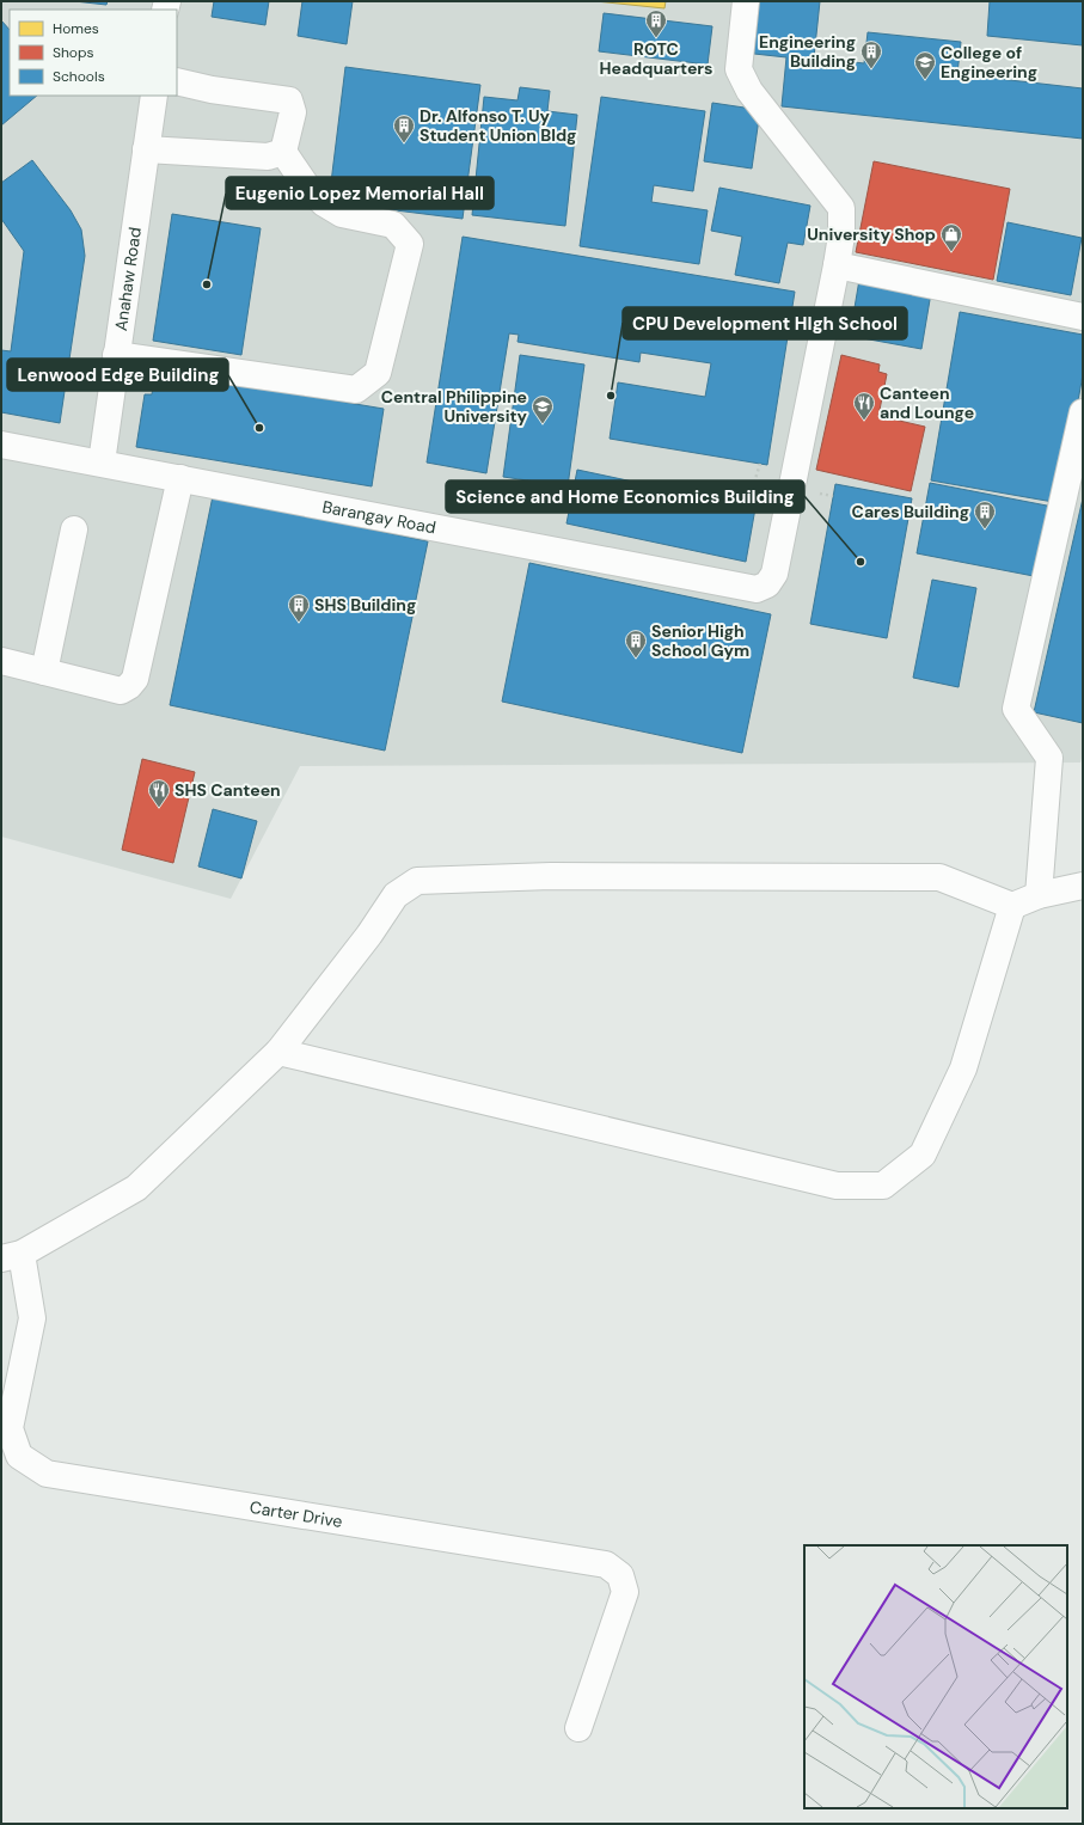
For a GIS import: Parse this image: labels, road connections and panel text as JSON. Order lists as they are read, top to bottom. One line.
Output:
{"streets":{"street":["Anahaw Road","Barangay Road","Carter Drive"]},"crossings":[["Anahaw Road","Barangay Road"]],"places":{"building":["ROTC Headquarters","Engineering Building","Dr. Alfonso T. Uy Student Union Bldg","Cares Building","SHS Building","Senior High School Gym"],"school or university":["College of Engineering","Central Philippine University"],"shop":["University Shop"],"other":["Eugenio Lopez Memorial Hall","CPU Development HIgh School","Lenwood Edge Building","Science and Home Economics Building"],"restaurant":["Canteen and Lounge","SHS Canteen"]},"legend":["Homes","Shops","Schools"]}
